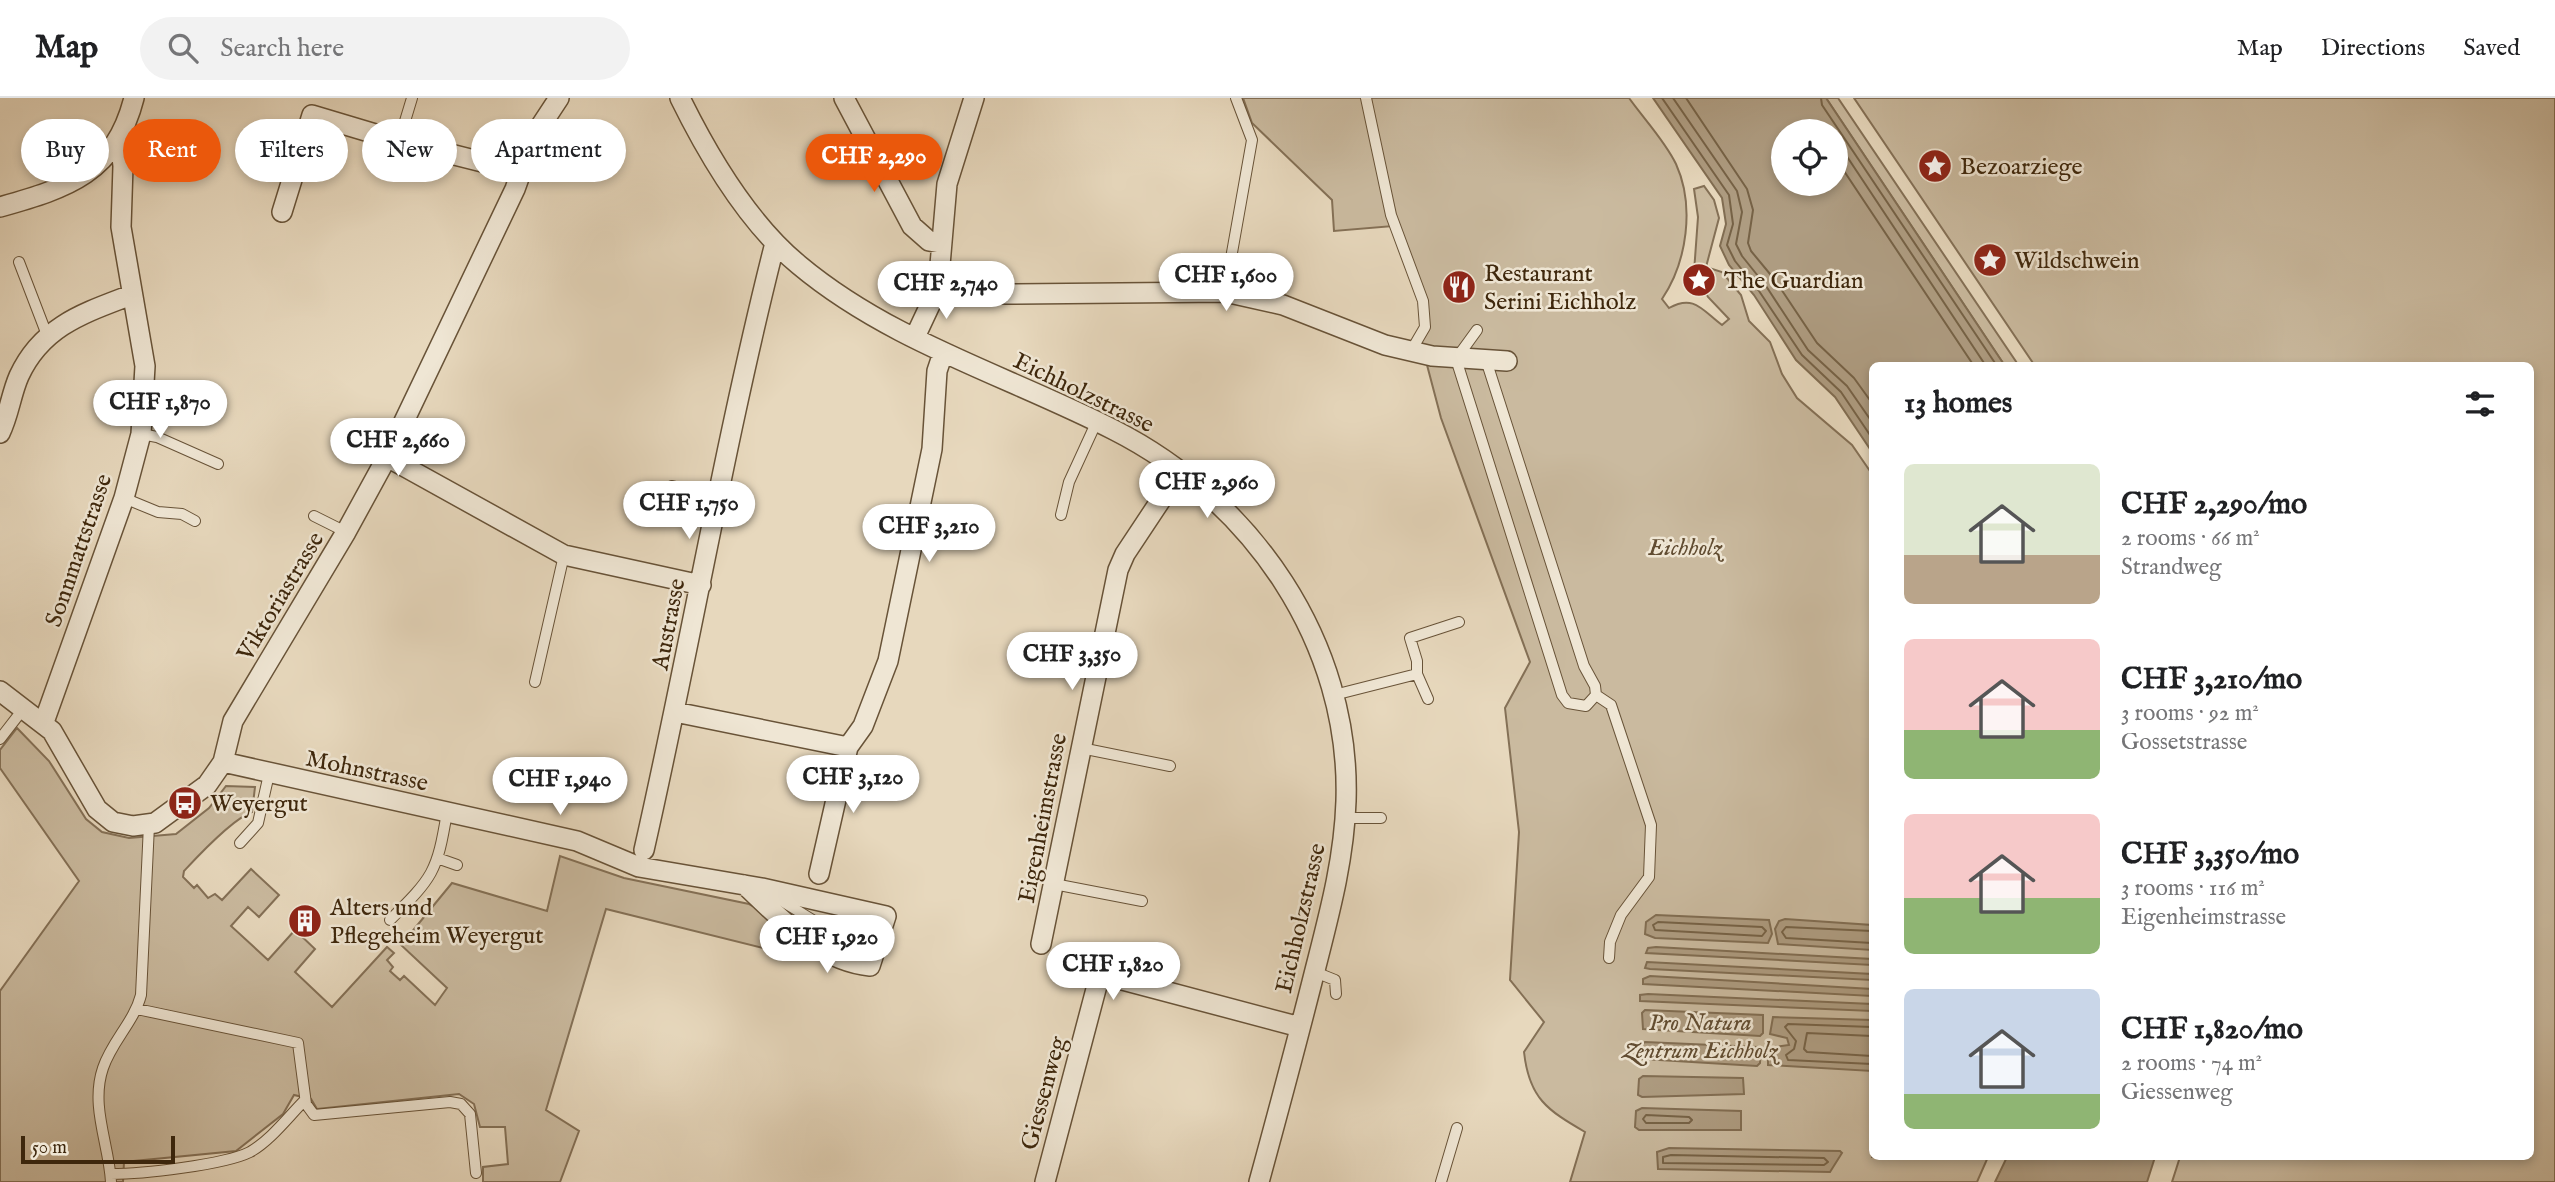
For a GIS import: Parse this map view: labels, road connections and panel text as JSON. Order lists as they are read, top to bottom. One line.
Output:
{"streets":{"street":["Eichholzstrasse","Sonnmattstrasse","Viktoriastrasse","Austrasse","Mohnstrasse","Eigenheimstrasse","Giessenweg"]},"crossings":[["Eichholzstrasse","Austrasse"],["Eichholzstrasse","Eigenheimstrasse"],["Eichholzstrasse","Giessenweg"],["Viktoriastrasse","Mohnstrasse"]],"parks":["Eichholz","Pro Natura Zentrum Eichholz"],"places":{"place":["Bezoarziege","Wildschwein","The Guardian"],"restaurant":["Restaurant Serini Eichholz"],"bus stop":["Weyergut"],"building":["Alters und Pflegeheim Weyergut"]},"scale_bar":"50 m","page":{"header":"Map","search":"Search here","nav":["Map","Directions","Saved"],"chip":["Buy","Rent","Filters","New","Apartment"],"price":["CHF 2,290","CHF 1,600","CHF 2,740","CHF 1,870","CHF 2,660","CHF 2,960","CHF 1,750","CHF 3,210","CHF 3,350","CHF 3,120","CHF 1,940","CHF 1,920","CHF 1,820"],"heading":"13 homes","list":[{"name":"CHF 2,290/mo","note":"2 rooms · 66 m² · Strandweg"},{"name":"CHF 3,210/mo","note":"3 rooms · 92 m² · Gossetstrasse"},{"name":"CHF 3,350/mo","note":"3 rooms · 116 m² · Eigenheimstrasse"},{"name":"CHF 1,820/mo","note":"2 rooms · 74 m² · Giessenweg"}],"scale":"50 m"}}
